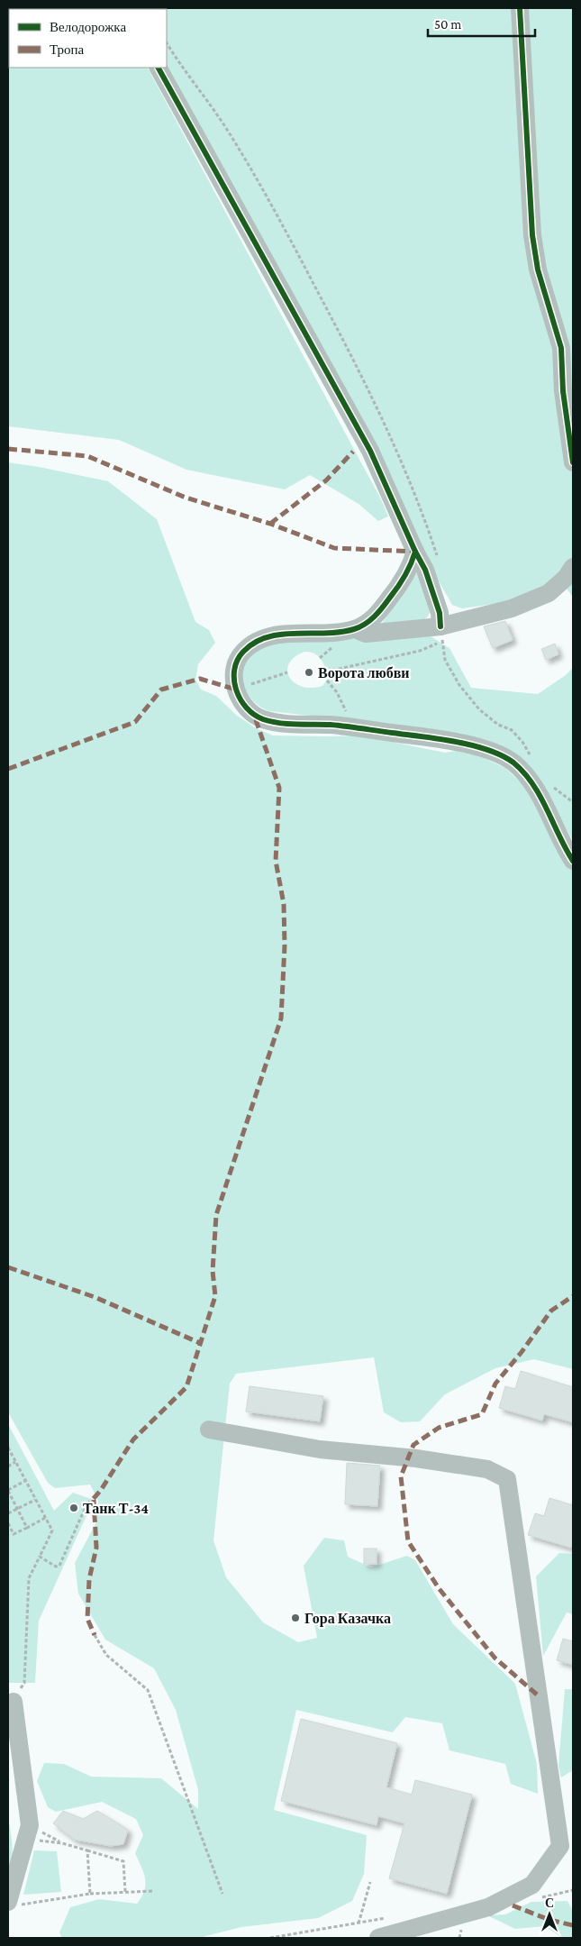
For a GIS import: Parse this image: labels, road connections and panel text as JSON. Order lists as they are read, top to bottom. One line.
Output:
{"places":["Ворота любви","Танк Т-34","Гора Казачка"],"legend":["Велодорожка","Тропа"],"scale_bar":"50 m","north":"top"}
